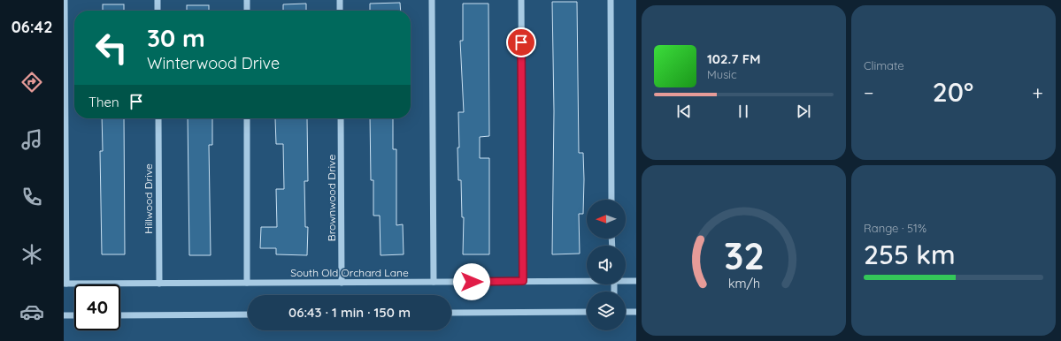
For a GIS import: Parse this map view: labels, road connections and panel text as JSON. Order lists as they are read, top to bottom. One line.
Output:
{"streets":{"street":["Brownwood Drive","Hillwood Drive","South Old Orchard Lane"]},"crossings":[["Brownwood Drive","South Old Orchard Lane"],["Hillwood Drive","South Old Orchard Lane"]],"north":"left","page":{"tabs":"06:42","tile":["Climate",["Range · 51%","255 km"]],"turn":["30 m","Winterwood Drive"],"song":["102.7 FM","Music"],"heat":["−","20°","+"],"then":"Then","limit":"40","trip":"06:43 · 1 min · 150 m","gauge":["32","km/h"]}}
